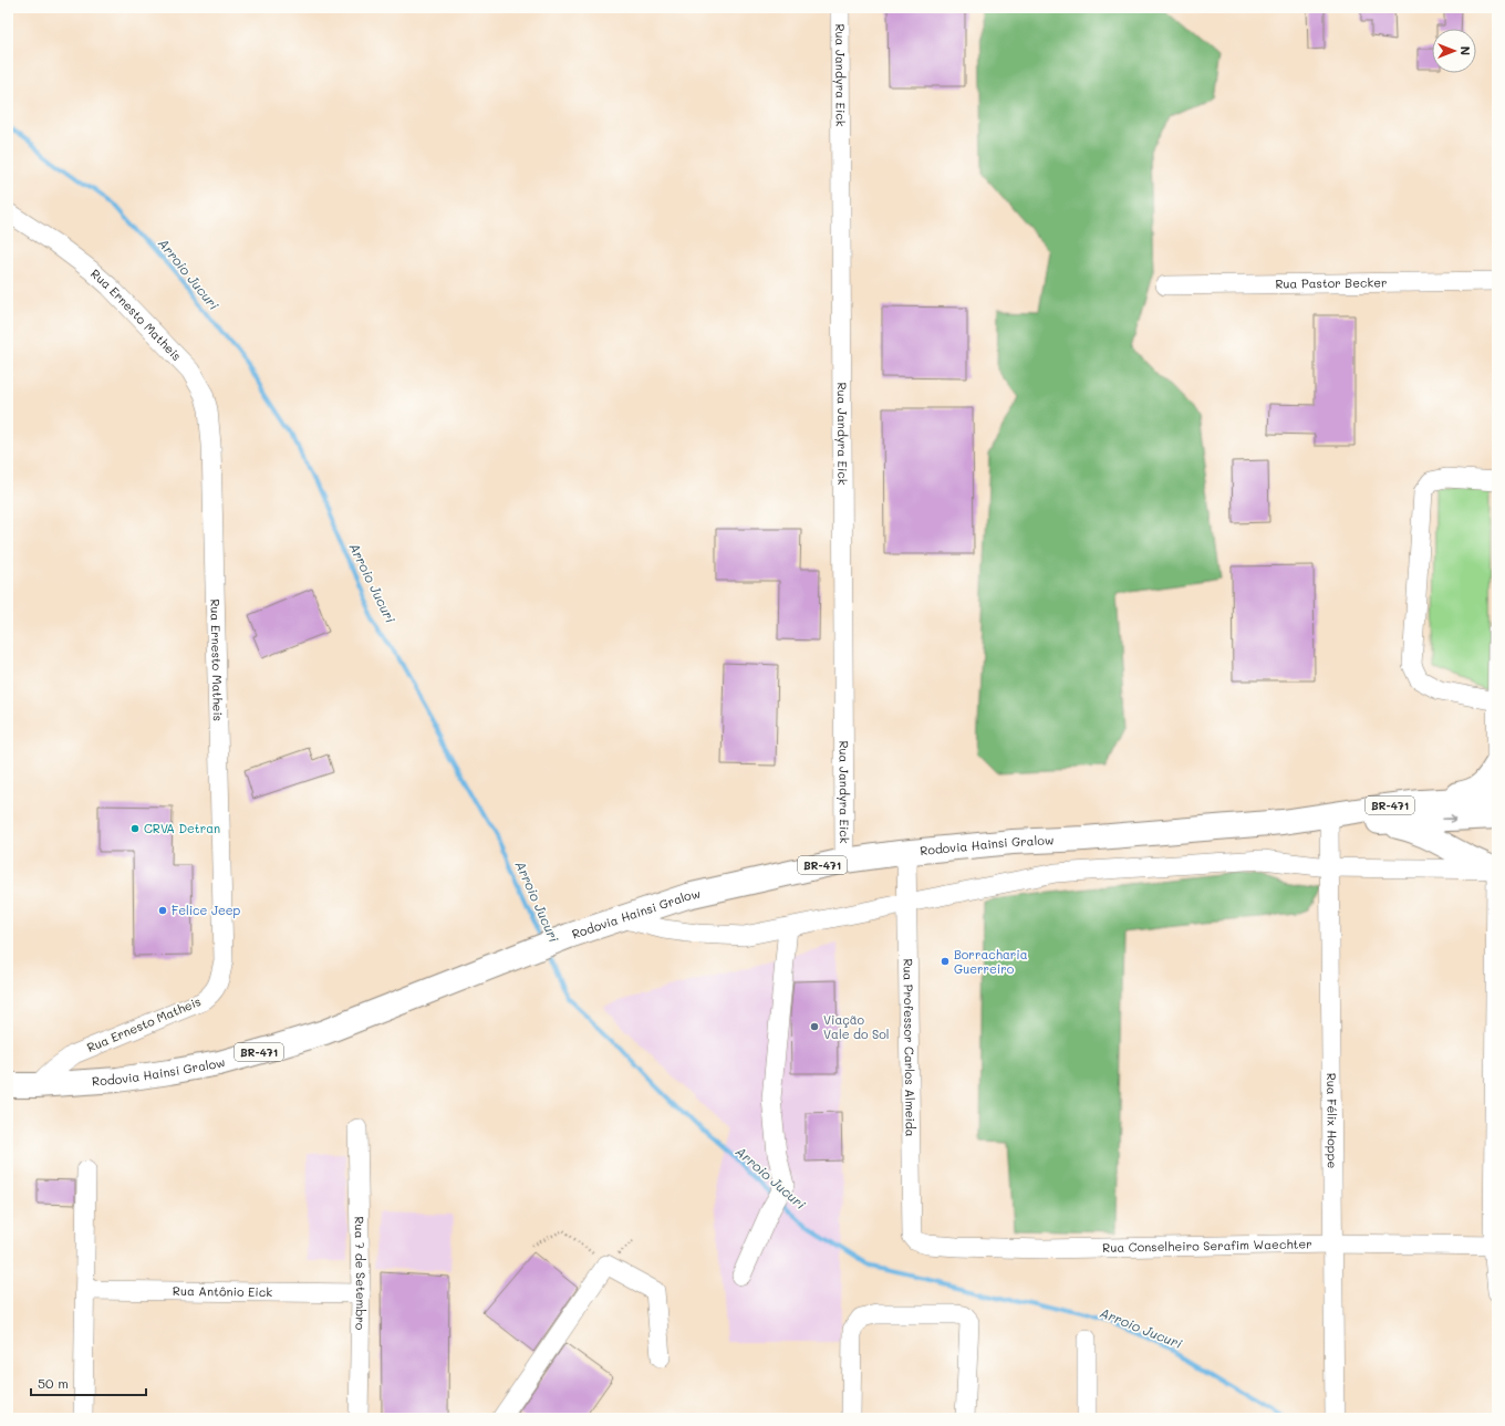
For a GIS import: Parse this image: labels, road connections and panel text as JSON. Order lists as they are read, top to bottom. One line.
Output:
{"streets":{"main road":["BR-471","Rodovia Hainsi Gralow"],"street":["Rua Jandyra Eick","Rua Pastor Becker","Rua Ernesto Matheis","Rua Professor Carlos Almeida","Rua Félix Hoppe","Rua Conselheiro Serafim Waechter","Rua 7 de Setembro","Rua Antônio Eick"]},"crossings":[["Rua Jandyra Eick","Rodovia Hainsi Gralow"],["Rua Ernesto Matheis","Rodovia Hainsi Gralow"],["Rodovia Hainsi Gralow","Rua Professor Carlos Almeida"],["Rodovia Hainsi Gralow","Rua Félix Hoppe"],["Rua Professor Carlos Almeida","Rua Conselheiro Serafim Waechter"],["Rua Félix Hoppe","Rua Conselheiro Serafim Waechter"],["Rua 7 de Setembro","Rua Antônio Eick"]],"water":["Arroio Jucuri"],"places":["CRVA Detran","Felice Jeep","Borracharia Guerreiro","Viação Vale do Sol"],"scale_bar":"50 m","north":"right"}
